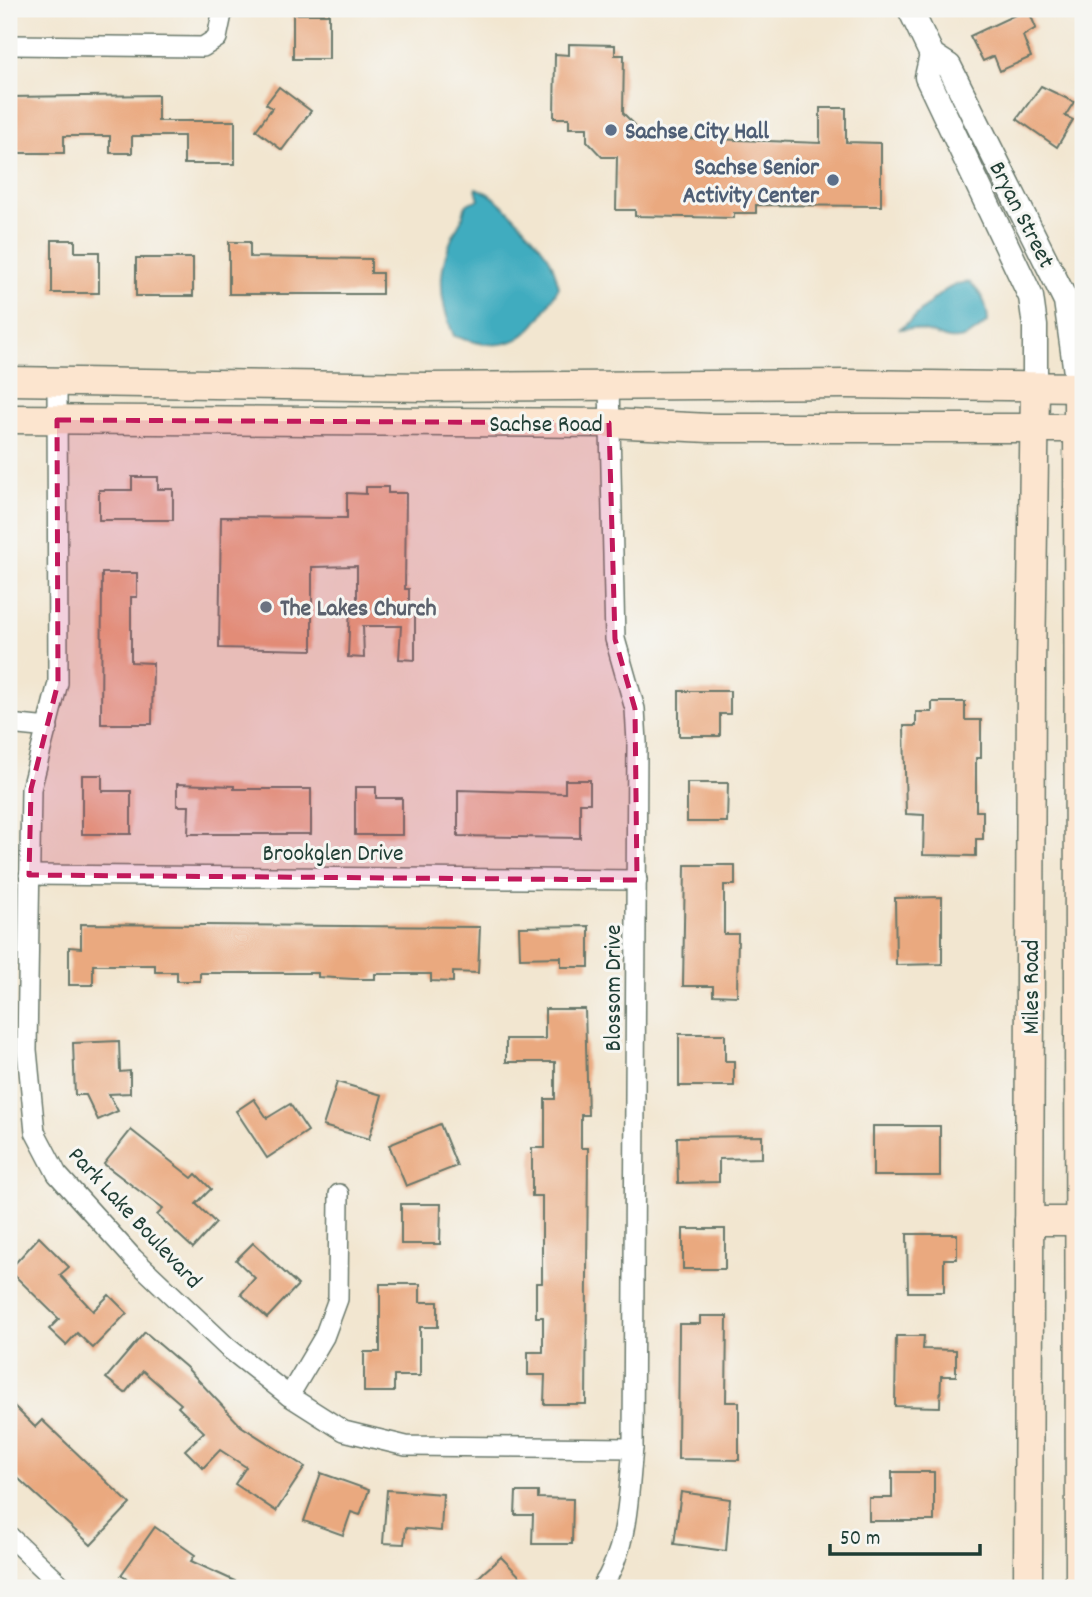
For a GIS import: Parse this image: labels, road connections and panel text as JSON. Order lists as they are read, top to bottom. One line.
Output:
{"streets":{"main road":["Sachse Road","Miles Road"],"street":["Bryan Street","Brookglen Drive","Blossom Drive","Park Lake Boulevard"]},"crossings":[["Bryan Street","Sachse Road"],["Bryan Street","Miles Road"],["Sachse Road","Miles Road"],["Sachse Road","Blossom Drive"],["Sachse Road","Park Lake Boulevard"],["Brookglen Drive","Blossom Drive"],["Brookglen Drive","Park Lake Boulevard"],["Blossom Drive","Park Lake Boulevard"]],"places":["Sachse City Hall","Sachse Senior Activity Center","The Lakes Church"],"scale_bar":"50 m"}
